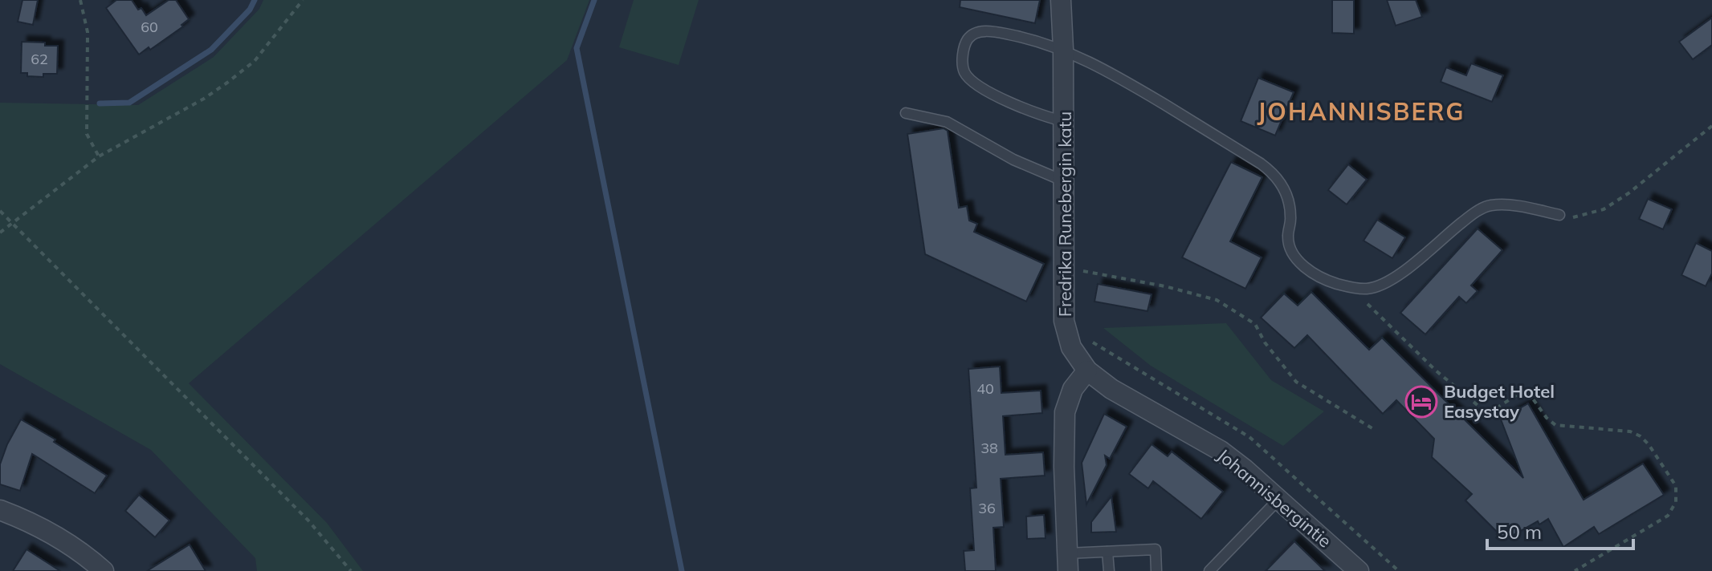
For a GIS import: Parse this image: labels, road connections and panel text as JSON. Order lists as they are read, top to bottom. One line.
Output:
{"streets":{"street":["Fredrika Runebergin katu","Johannisbergintie"]},"crossings":[["Fredrika Runebergin katu","Johannisbergintie"]],"districts":["JOHANNISBERG"],"places":{"hotel":["Budget Hotel Easystay"]},"house_numbers":["60","62","40","38","36"],"scale_bar":"50 m"}
